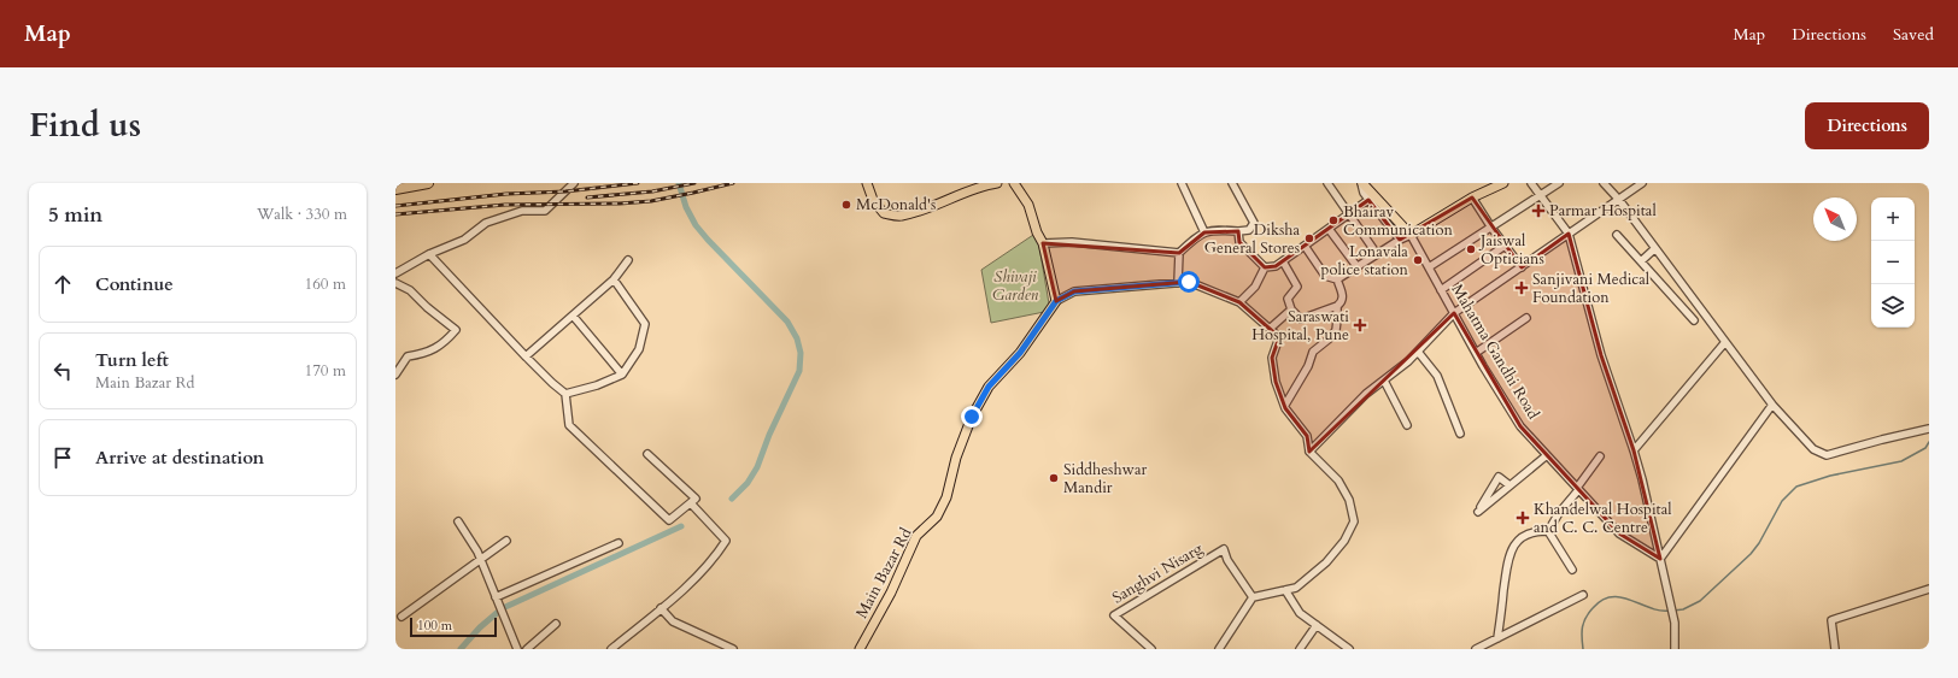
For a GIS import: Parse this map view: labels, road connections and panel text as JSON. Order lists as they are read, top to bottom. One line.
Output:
{"streets":{"main road":["Mahatma Gandhi Road","Main Bazar Rd"],"street":["Sanghvi Nisarg"]},"parks":["Shivaji Garden"],"places":{"other":["McDonald's","Bhairav Communication","Diksha General Stores","Jaiswal Opticians","Lonavala police station","Siddheshwar Mandir"],"health":["Parmar Hospital","Sanjivani Medical Foundation","Saraswati Hospital, Pune","Khandelwal Hospital and C. C. Centre"]},"scale_bar":"100 m","north":"top left","page":{"header":"Map","nav":["Map","Directions","Saved"],"title":"Find us","buttons":"Directions","heading":["5 min","Walk · 330 m"],"map_buttons":["+","−"],"list":[["Continue","160 m"],["Turn left","Main Bazar Rd","170 m"],"Arrive at destination"],"scale":"100 m"}}
